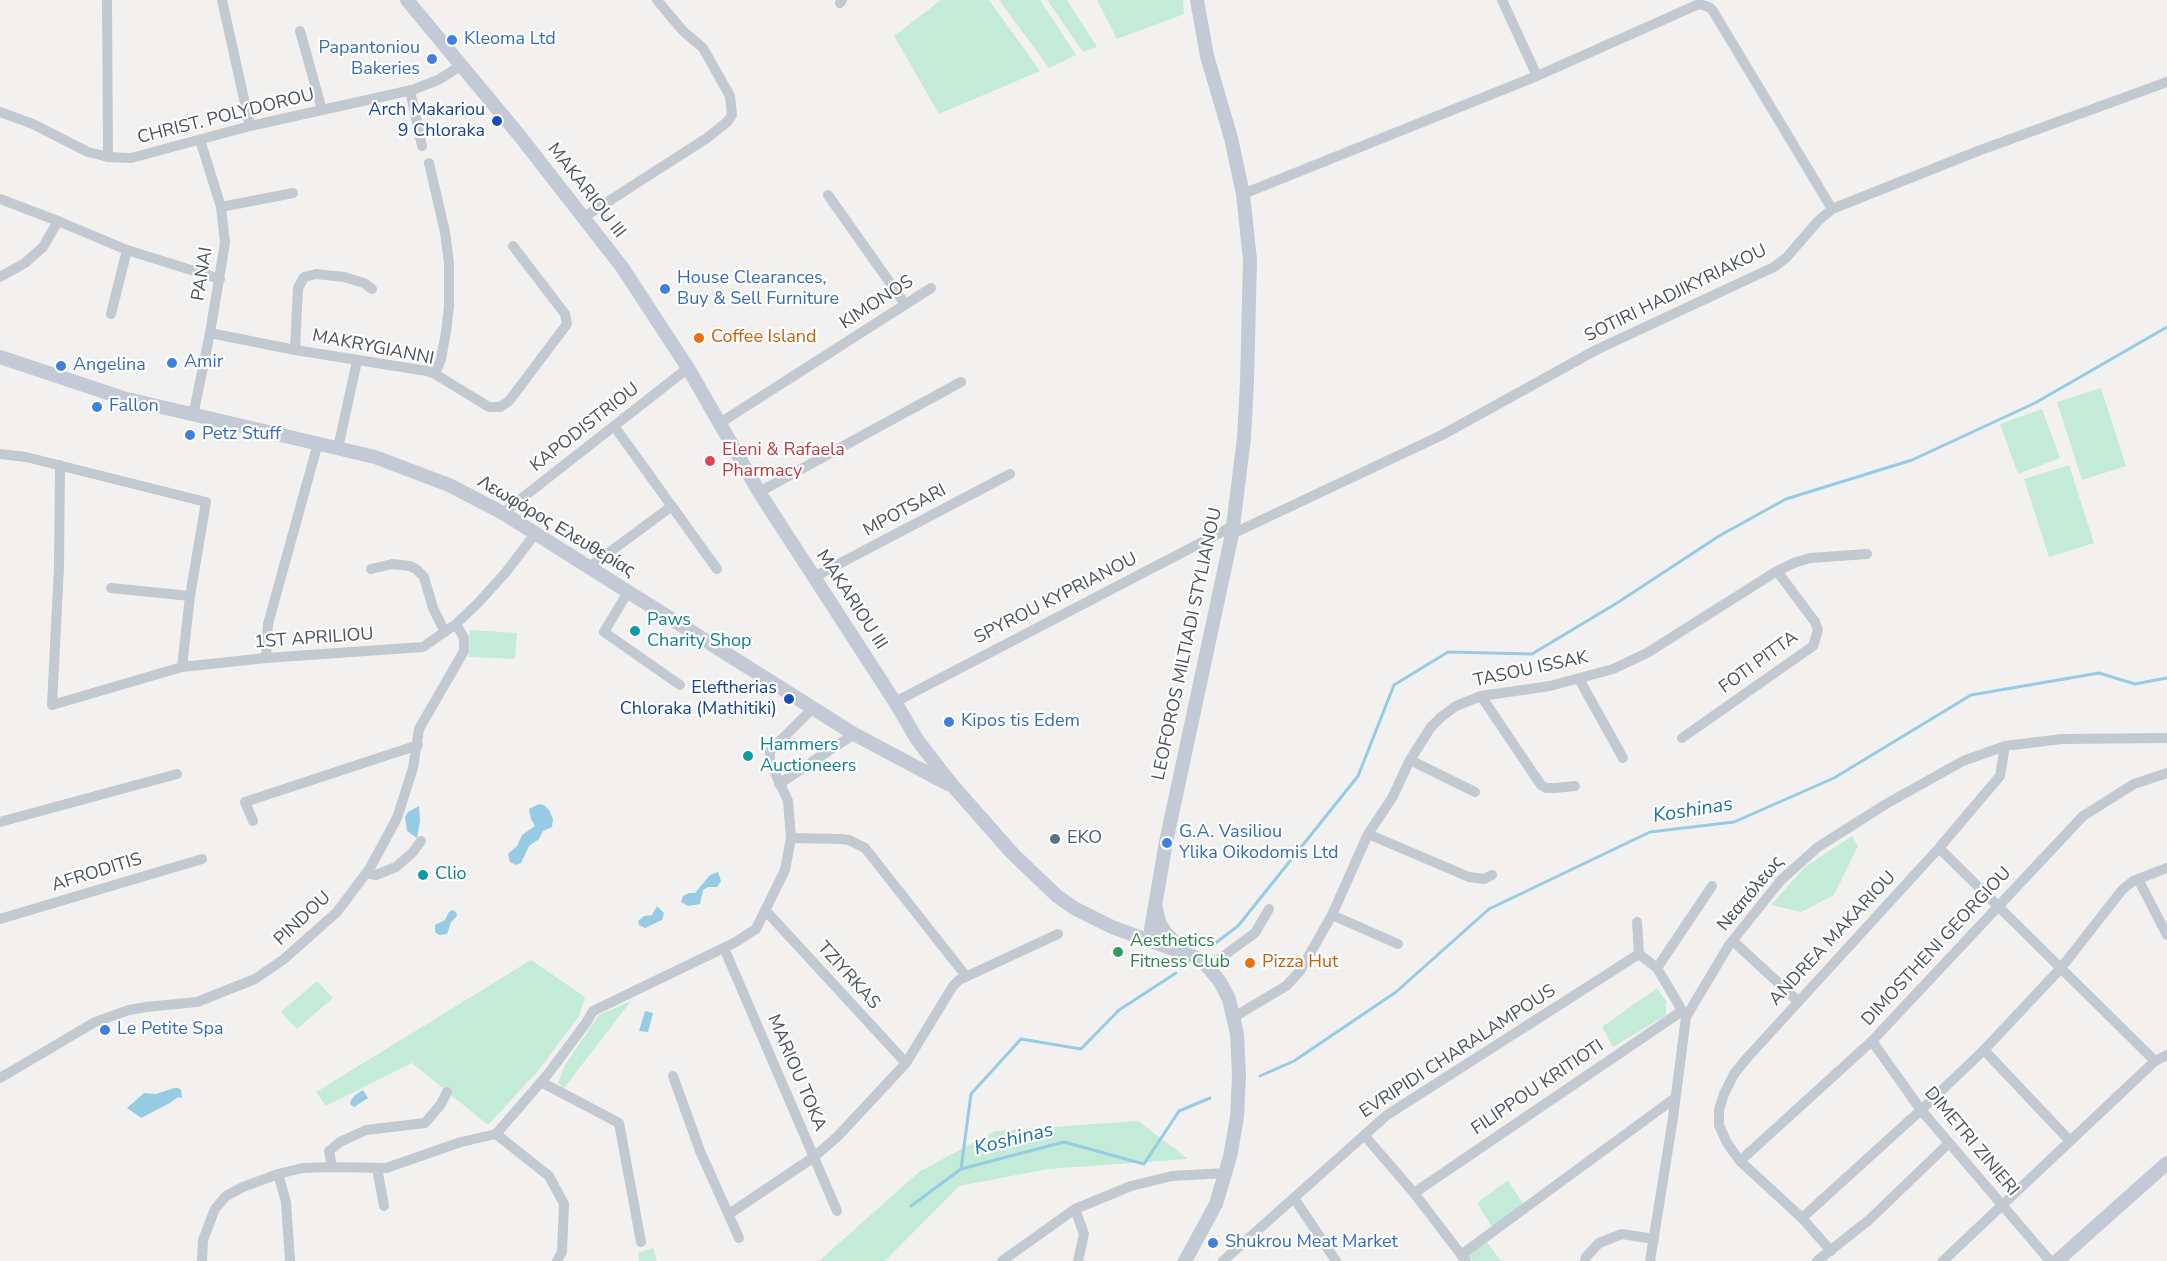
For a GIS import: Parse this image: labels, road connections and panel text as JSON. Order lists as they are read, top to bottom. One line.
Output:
{"streets":{"main road":["MAKARIOU III","Λεωφόρος Ελευθερίας","LEOFOROS MILTIADI STYLIANOU"],"street":["CHRIST. POLYDOROU","PANAI","SOTIRI HADJIKYRIAKOU","KIMONOS","MAKRYGIANNI","KAPODISTRIOU","MPOTSARI","SPYROU KYPRIANOU","1ST APRILIOU","FOTI PITTA","TASOU ISSAK","AFRODITIS","Νεαπόλεως","PINDOU","ANDREA MAKARIOU","DIMOSTHENI GEORGIOU","TZIYRKAS","EVRIPIDI CHARALAMPOUS","MARIOU TOKA","FILIPPOU KRITIOTI","DIMETRI ZINIERI"]},"crossings":[["CHRIST. POLYDOROU","MAKARIOU III"],["CHRIST. POLYDOROU","PANAI"],["MAKARIOU III","KIMONOS"],["MAKARIOU III","KAPODISTRIOU"],["MAKARIOU III","MPOTSARI"],["MAKARIOU III","Λεωφόρος Ελευθερίας"],["MAKARIOU III","SPYROU KYPRIANOU"],["MAKARIOU III","LEOFOROS MILTIADI STYLIANOU"],["MAKARIOU III","TASOU ISSAK"],["PANAI","MAKRYGIANNI"],["PANAI","Λεωφόρος Ελευθερίας"],["SOTIRI HADJIKYRIAKOU","SPYROU KYPRIANOU"],["SOTIRI HADJIKYRIAKOU","LEOFOROS MILTIADI STYLIANOU"],["KAPODISTRIOU","Λεωφόρος Ελευθερίας"],["Λεωφόρος Ελευθερίας","1ST APRILIOU"],["SPYROU KYPRIANOU","LEOFOROS MILTIADI STYLIANOU"],["1ST APRILIOU","PINDOU"],["FOTI PITTA","TASOU ISSAK"],["Νεαπόλεως","ANDREA MAKARIOU"],["Νεαπόλεως","FILIPPOU KRITIOTI"],["ANDREA MAKARIOU","DIMOSTHENI GEORGIOU"],["DIMOSTHENI GEORGIOU","DIMETRI ZINIERI"]],"water":["Koshinas"],"places":["Kleoma Ltd","Papantoniou Bakeries","Arch Makariou 9 Chloraka","House Clearances, Buy & Sell Furniture","Coffee Island","Amir","Angelina","Fallon","Petz Stuff","Eleni & Rafaela Pharmacy","Paws Charity Shop","Eleftherias Chloraka (Mathitiki)","Kipos tis Edem","Hammers Auctioneers","EKO","G.A. Vasiliou Ylika Oikodomis Ltd","Clio","Aesthetics Fitness Club","Pizza Hut","Le Petite Spa","Shukrou Meat Market"]}
